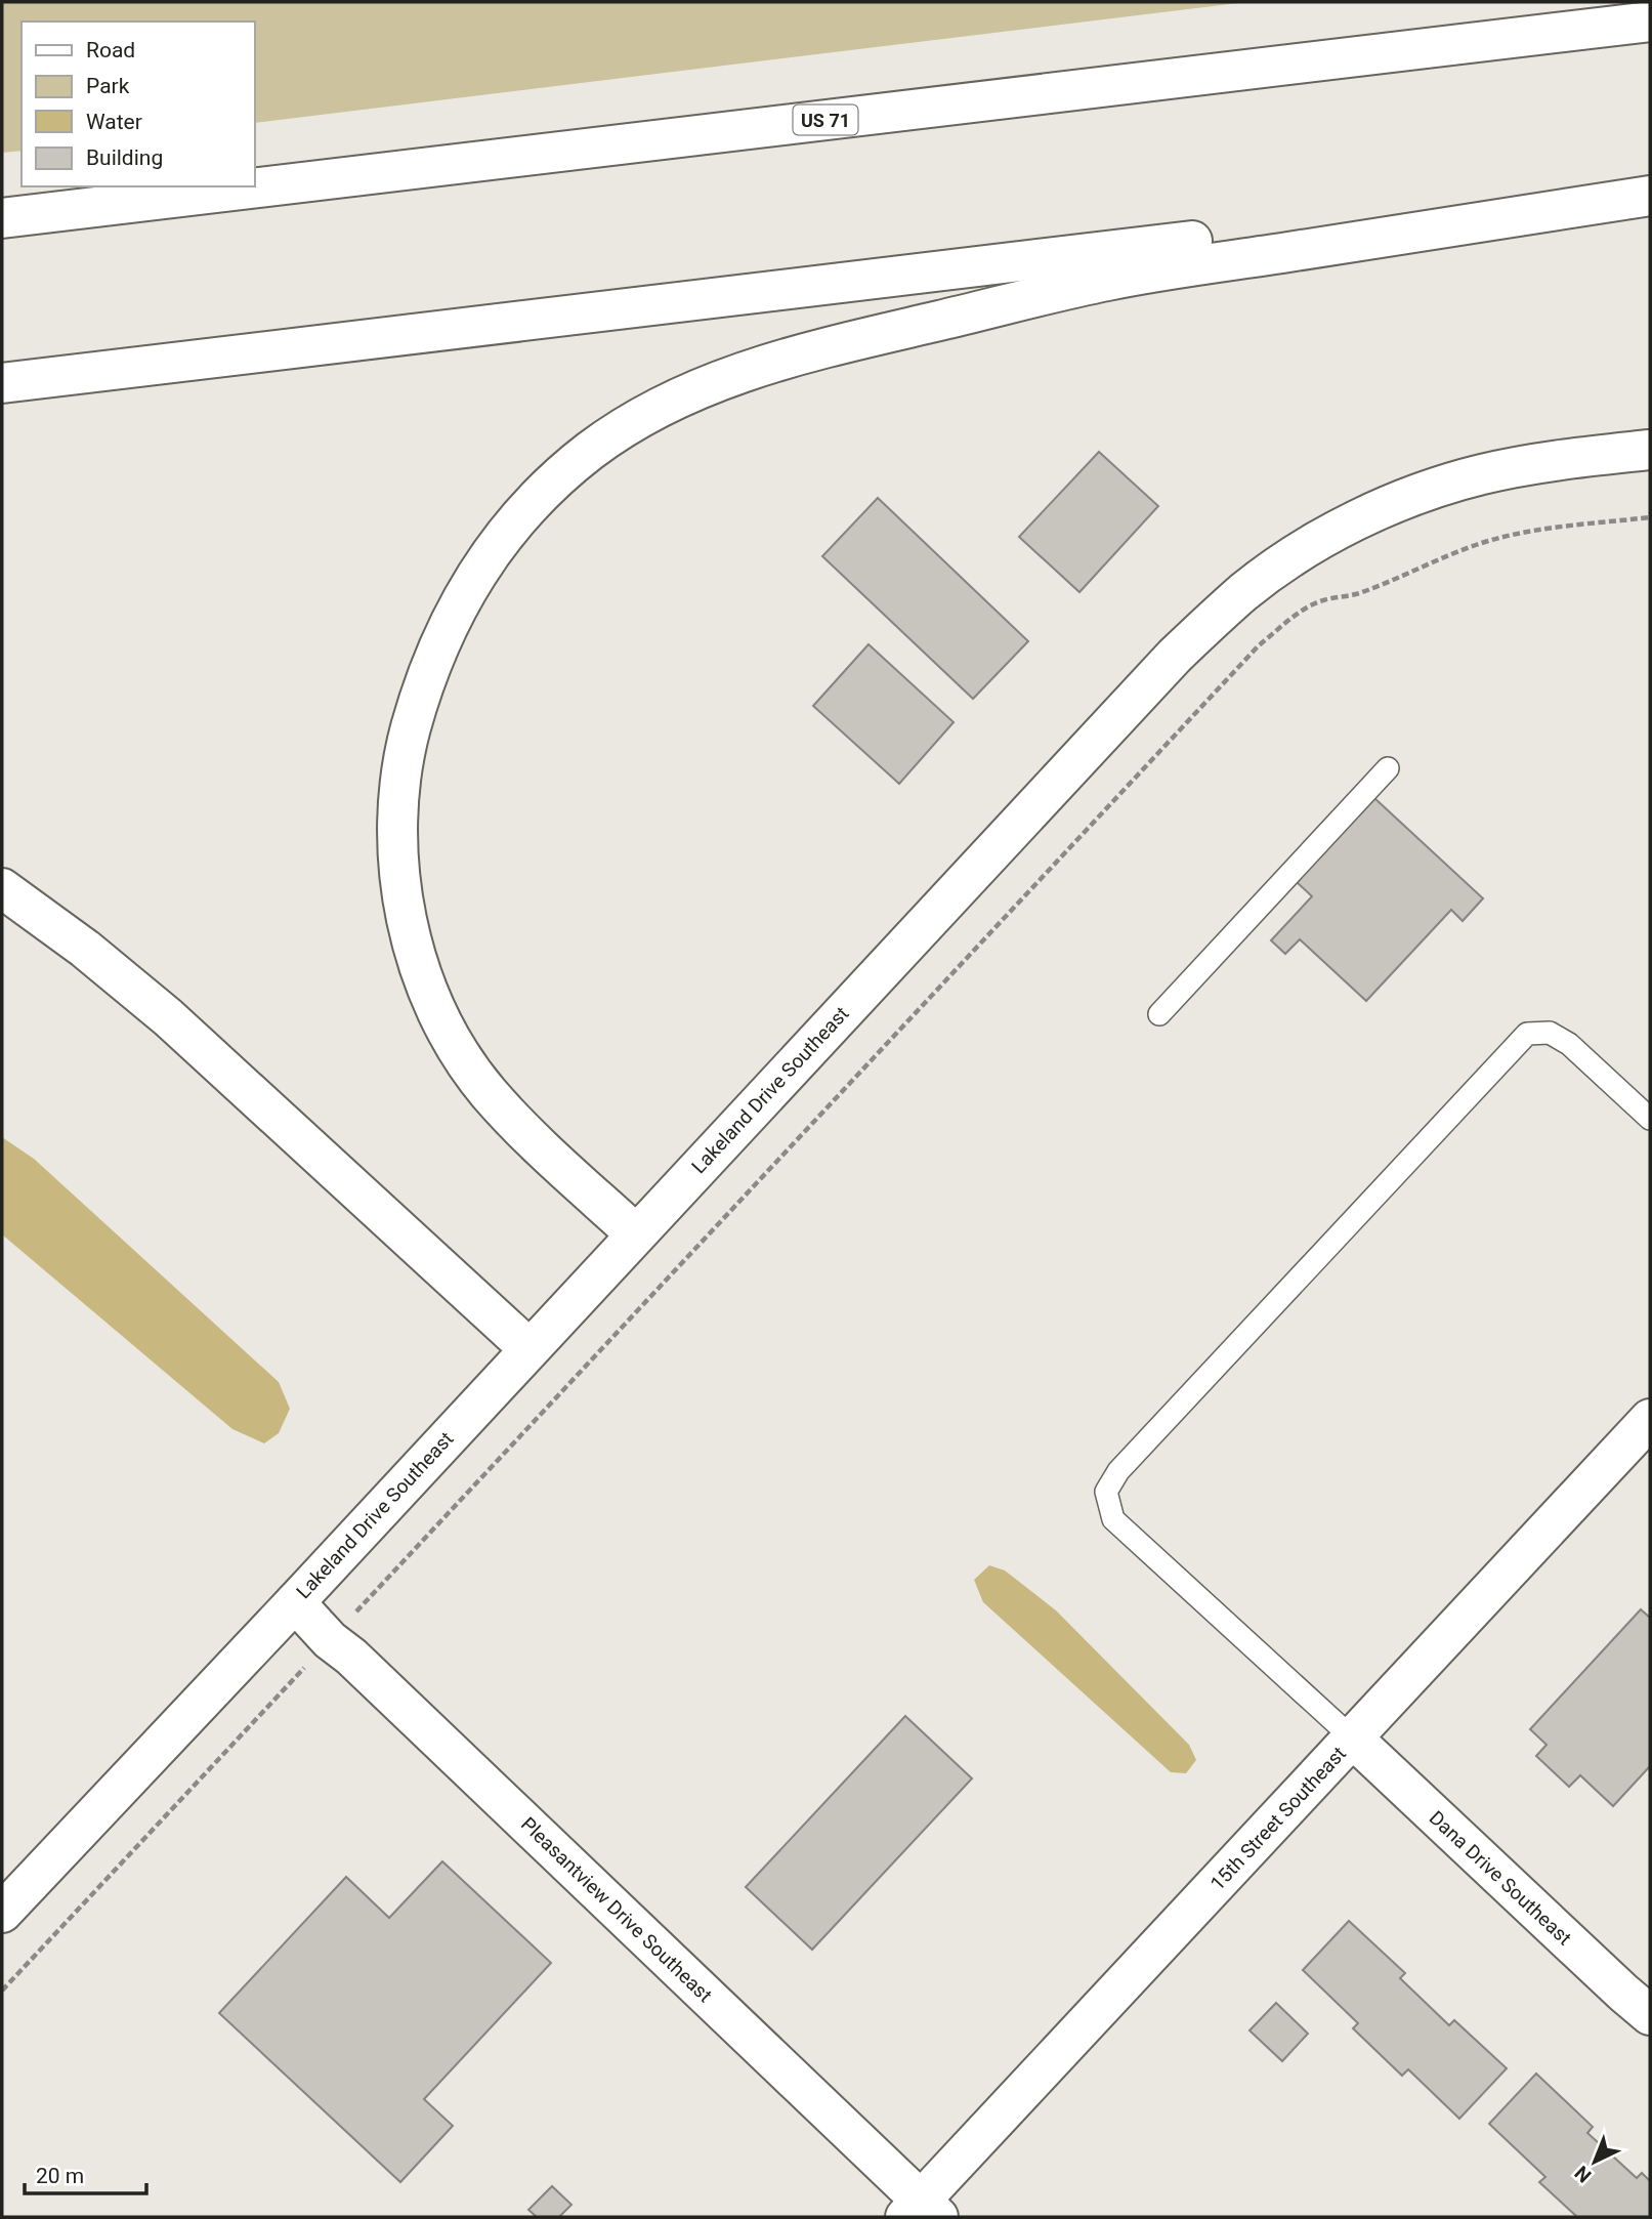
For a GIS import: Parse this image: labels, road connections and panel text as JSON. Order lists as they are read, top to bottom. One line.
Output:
{"streets":{"main road":["US 71","Lakeland Drive Southeast","15th Street Southeast","Dana Drive Southeast","Pleasantview Drive Southeast"]},"crossings":[["Lakeland Drive Southeast","Pleasantview Drive Southeast"],["15th Street Southeast","Dana Drive Southeast"],["15th Street Southeast","Pleasantview Drive Southeast"]],"legend":["Road","Park","Water","Building"],"scale_bar":"20 m","north":"bottom left"}
